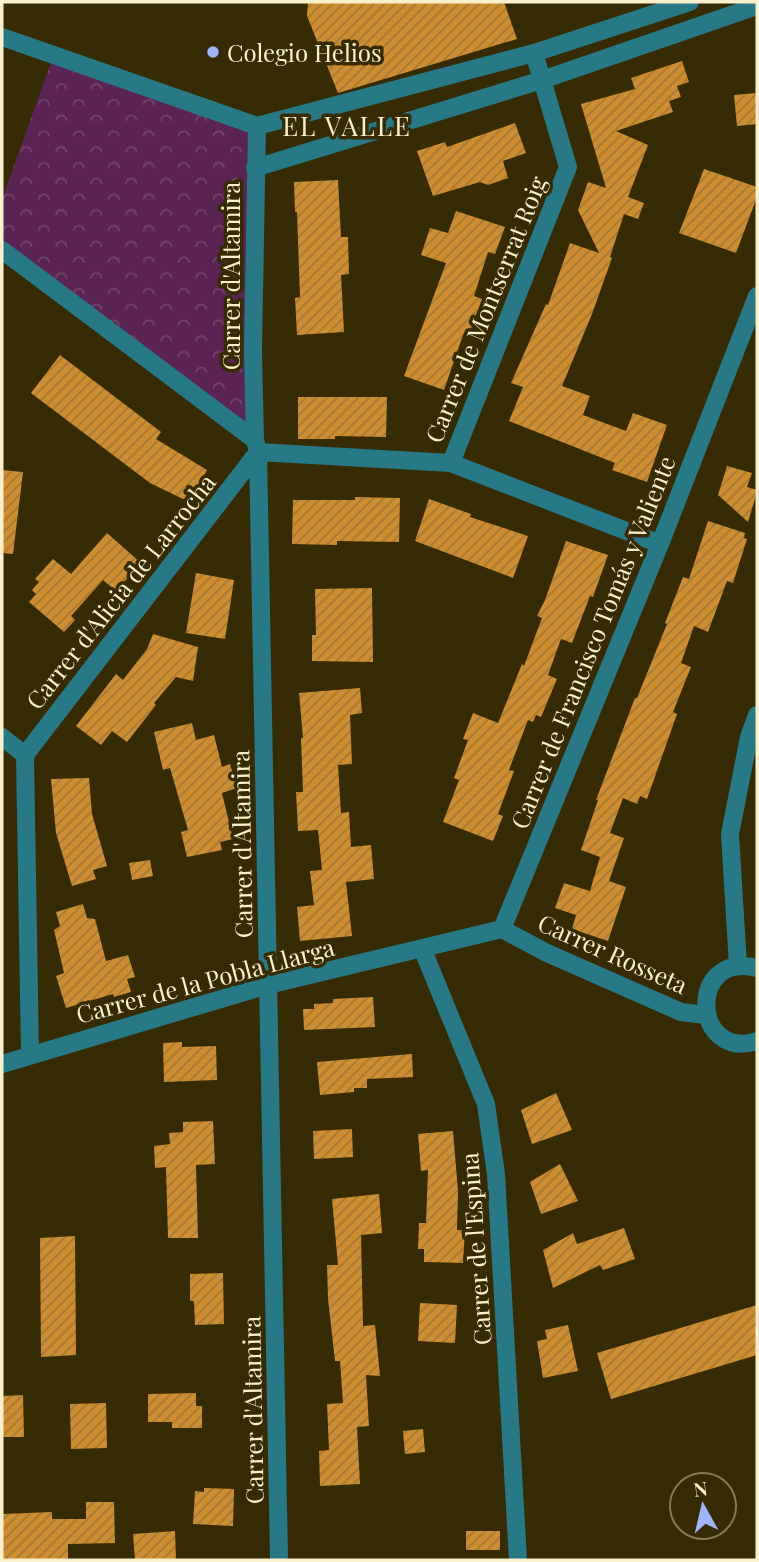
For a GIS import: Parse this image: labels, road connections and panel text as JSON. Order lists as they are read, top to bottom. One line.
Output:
{"streets":{"street":["Carrer d'Altamira","Carrer de Montserrat Roig","Carrer d'Alicia de Larrocha","Carrer de Francisco Tomás y Valiente","Carrer Rosseta","Carrer de la Pobla Llarga","Carrer de l'Espina"]},"crossings":[["Carrer d'Altamira","Carrer d'Alicia de Larrocha"],["Carrer d'Altamira","Carrer de la Pobla Llarga"],["Carrer de Francisco Tomás y Valiente","Carrer Rosseta"],["Carrer de la Pobla Llarga","Carrer de l'Espina"]],"districts":["EL VALLE"],"places":["Colegio Helios"],"north":"top"}
